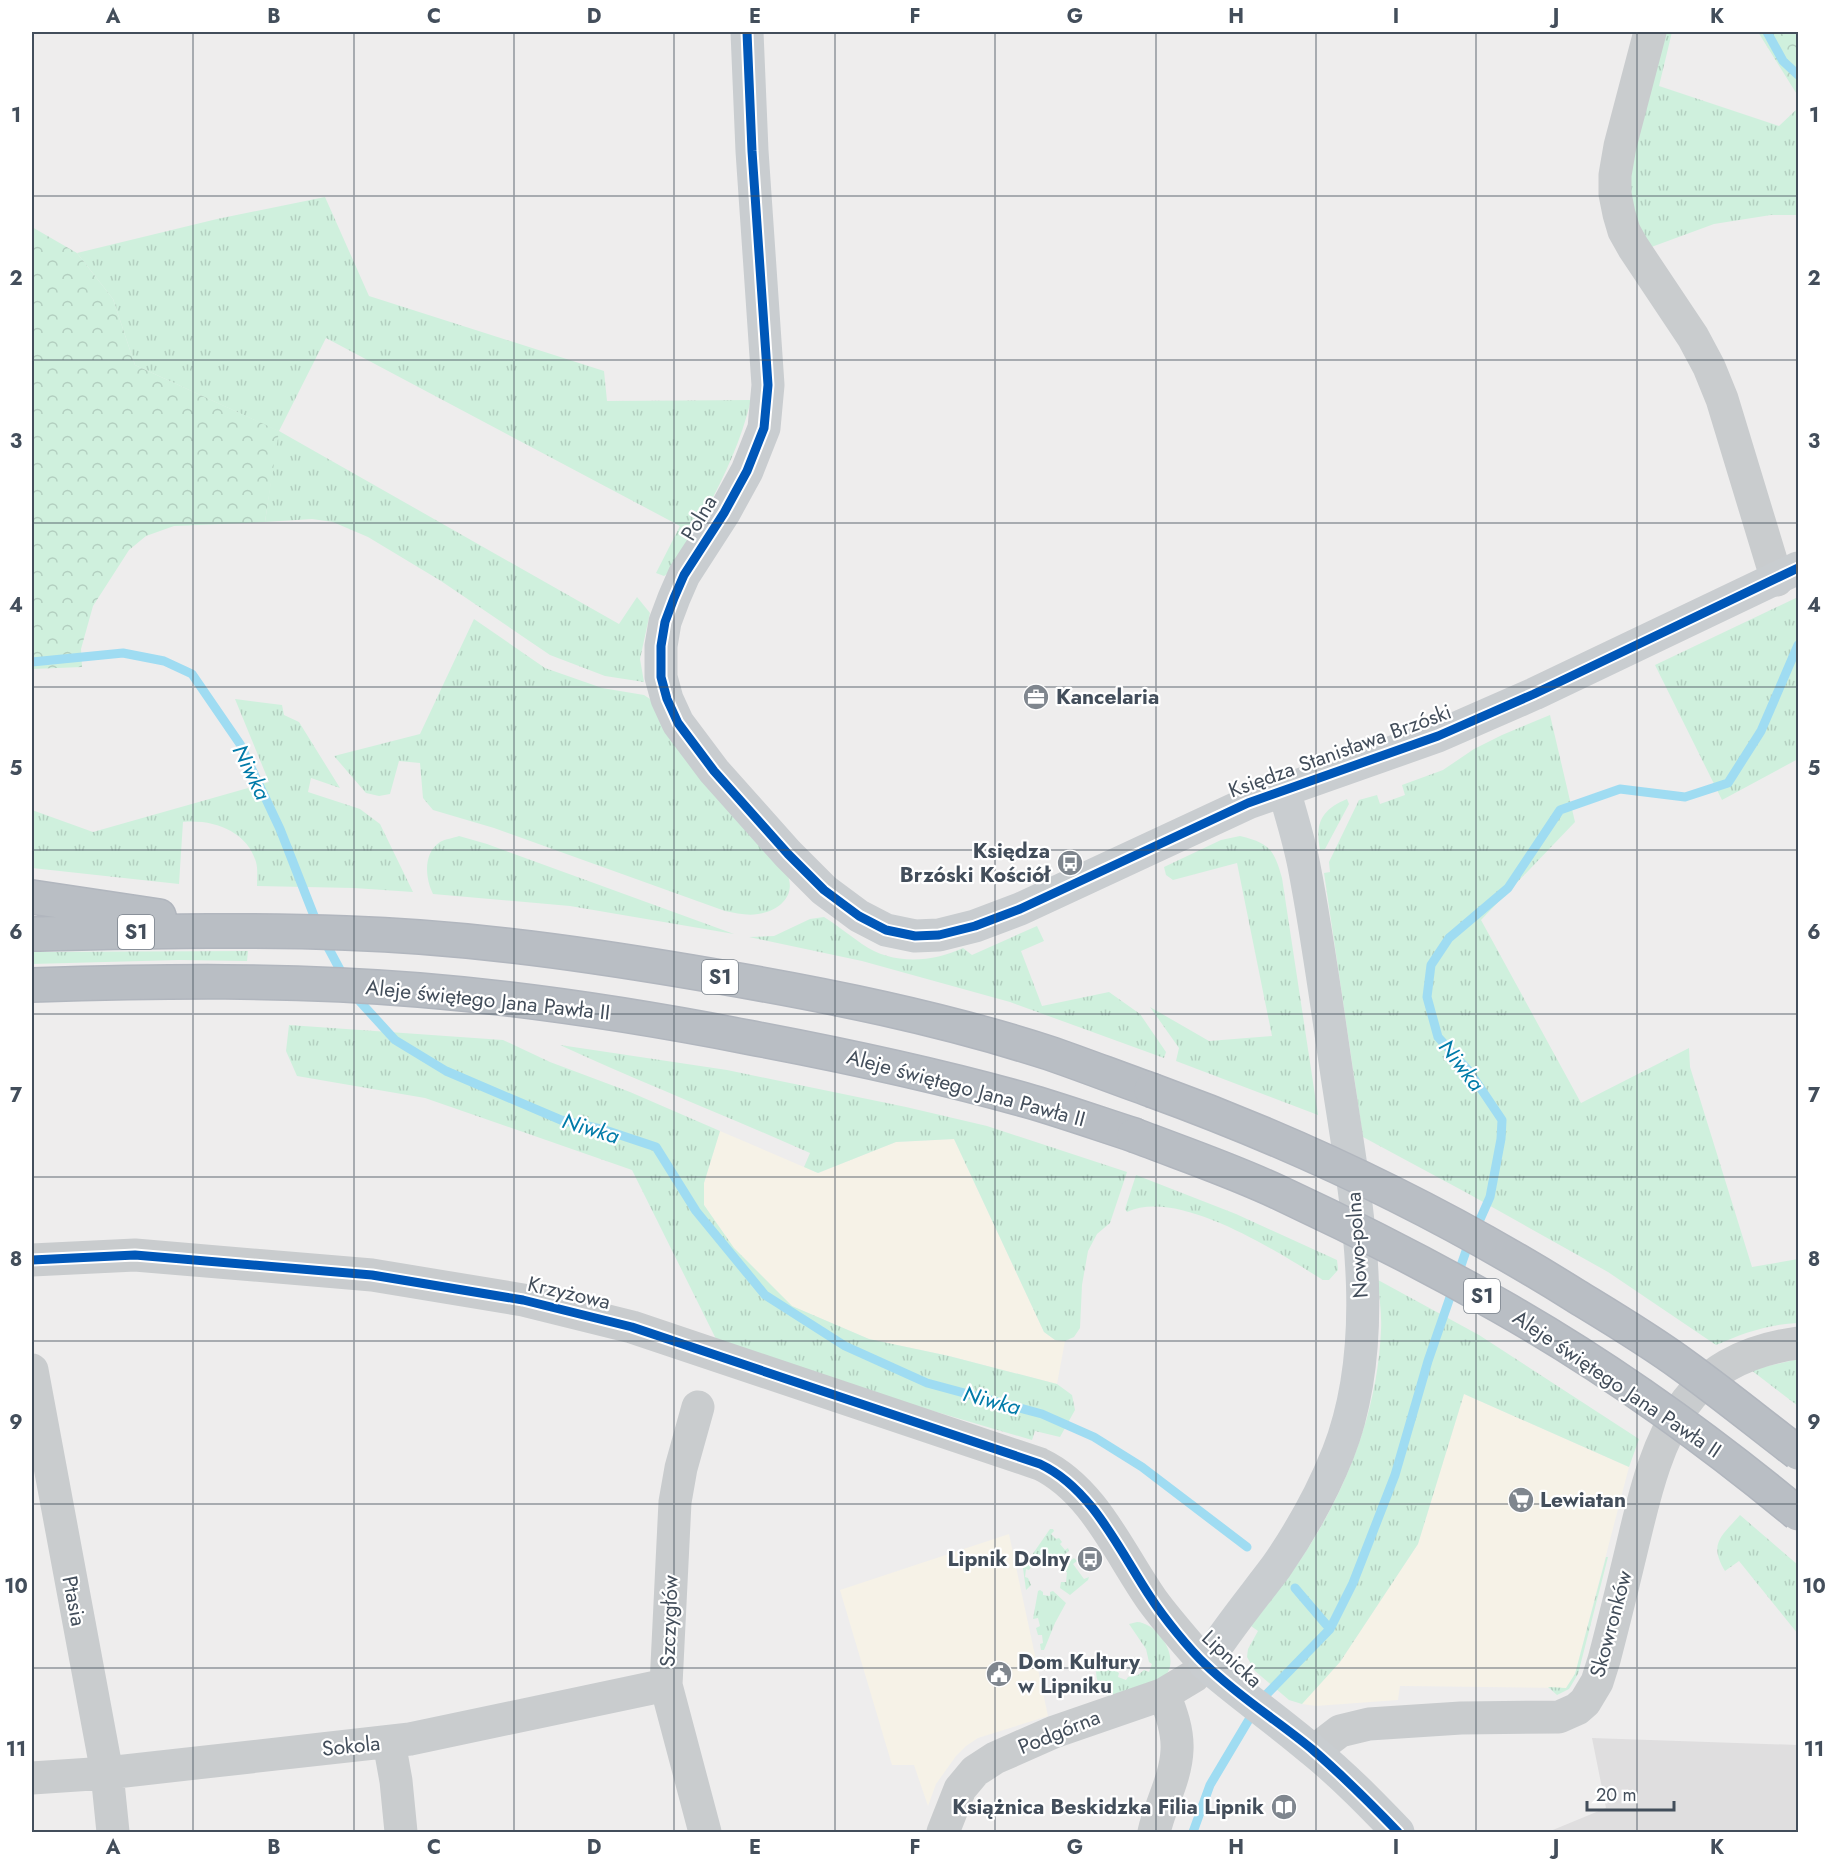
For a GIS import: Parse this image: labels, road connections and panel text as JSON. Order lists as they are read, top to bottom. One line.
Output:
{"streets":{"highway":["S1","Aleje świętego Jana Pawła II"],"street":["Polna","Księdza Stanisława Brzóski","Nowo-polna","Krzyżowa","Ptasia","Szczygłów","Skowronków","Lipnicka","Podgórna","Sokola"]},"crossings":[["Polna","Księdza Stanisława Brzóski"],["Księdza Stanisława Brzóski","Nowo-polna"],["Nowo-polna","Lipnicka"],["Nowo-polna","Podgórna"],["Krzyżowa","Lipnicka"],["Ptasia","Sokola"],["Szczygłów","Sokola"],["Skowronków","Lipnicka"],["Lipnicka","Podgórna"]],"water":["Niwka"],"places":{"office":["Kancelaria"],"bus stop":["Księdza Brzóski Kościół","Lipnik Dolny"],"supermarket":["Lewiatan"],"public building":["Dom Kultury w Lipniku"],"library":["Książnica Beskidzka Filia Lipnik"]},"scale_bar":"20 m","grid":{"columns":["A","B","C","D","E","F","G","H","I","J","K"],"rows":["1","2","3","4","5","6","7","8","9","10","11"]}}
